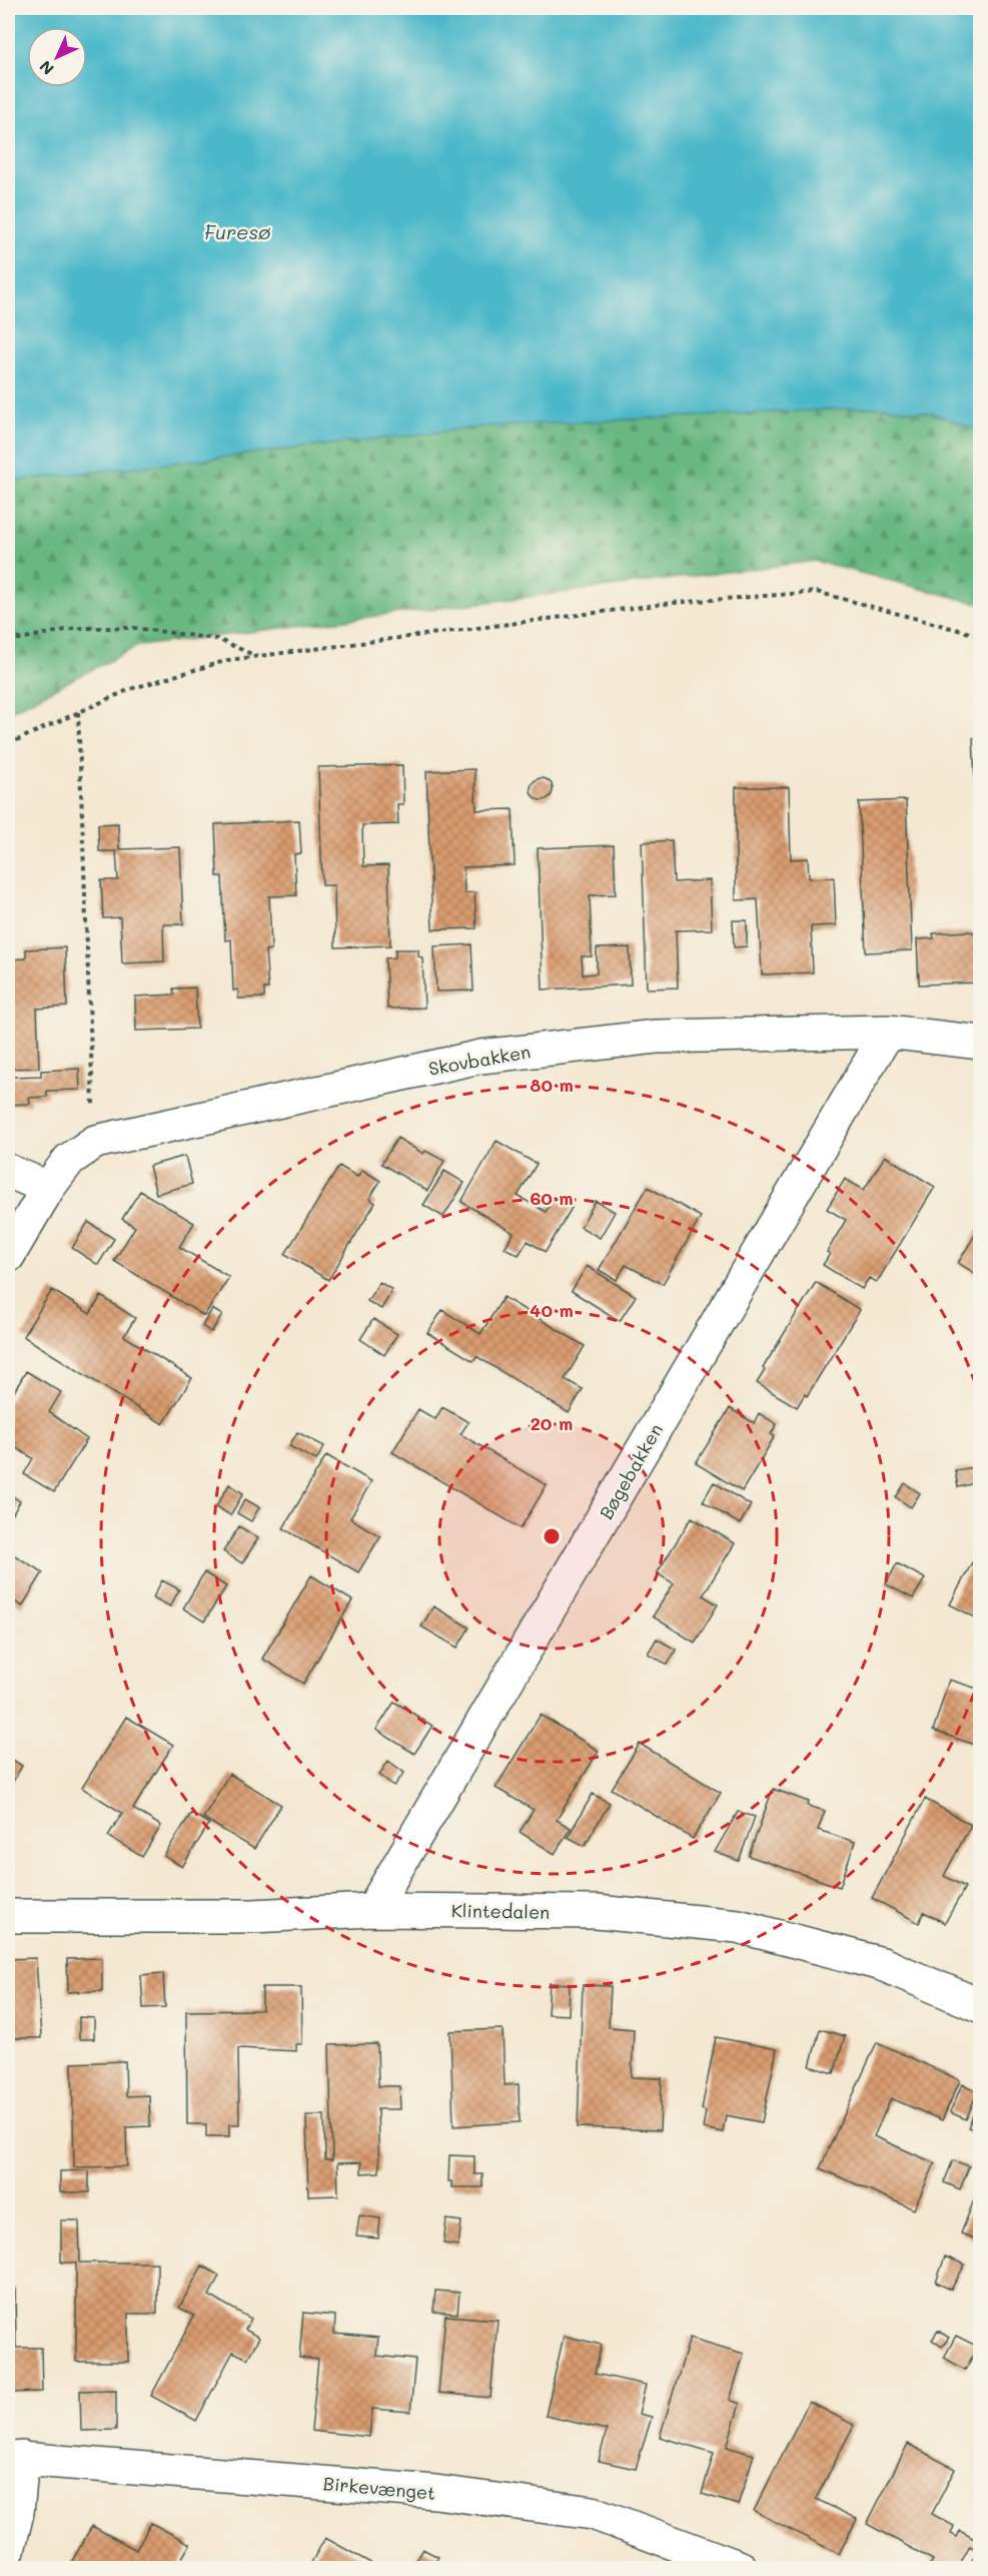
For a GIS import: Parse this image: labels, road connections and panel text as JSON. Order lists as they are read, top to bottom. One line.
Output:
{"streets":{"street":["Skovbakken","Bøgebakken","Klintedalen","Birkevænget"]},"crossings":[["Skovbakken","Bøgebakken"],["Bøgebakken","Klintedalen"]],"water":["Furesø"],"north":"bottom left","rings":["80 m","60 m","40 m","20 m"]}
